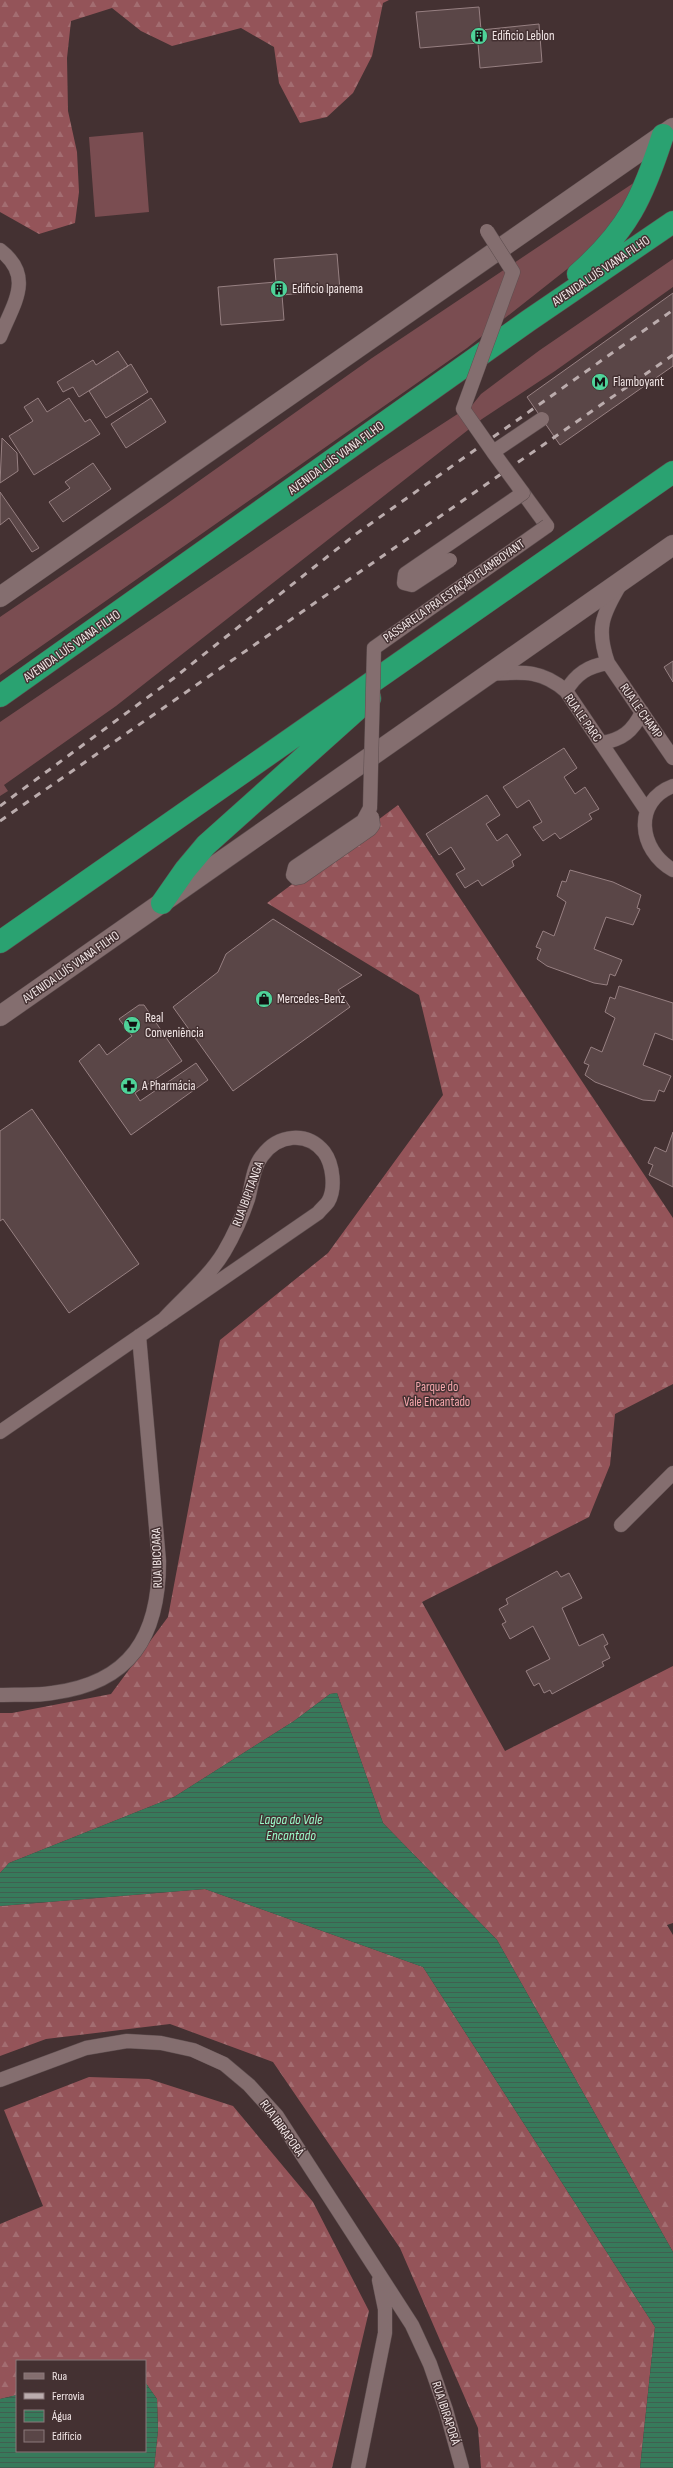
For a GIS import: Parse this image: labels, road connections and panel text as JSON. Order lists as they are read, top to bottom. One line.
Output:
{"streets":{"highway":["AVENIDA LUÍS VIANA FILHO"],"street":["PASSARELA PRA ESTAÇÃO FLAMBOYANT","RUA LE CHAMP","RUA LE PARC","RUA IBIPITANGA","RUA IBICOARA","RUA IBIRAPORÁ"]},"crossings":[["AVENIDA LUÍS VIANA FILHO","RUA LE PARC"],["RUA IBIPITANGA","RUA IBICOARA"]],"water":["Lagoa do Vale Encantado"],"parks":["Parque do Vale Encantado"],"places":{"building":["Edificio Leblon","Edificio Ipanema"],"metro station":["Flamboyant"],"shop":["Mercedes-Benz"],"supermarket":["Real Conveniência"],"pharmacy":["A Pharmácia"]},"legend":["Rua","Ferrovia","Água","Edifício"]}
